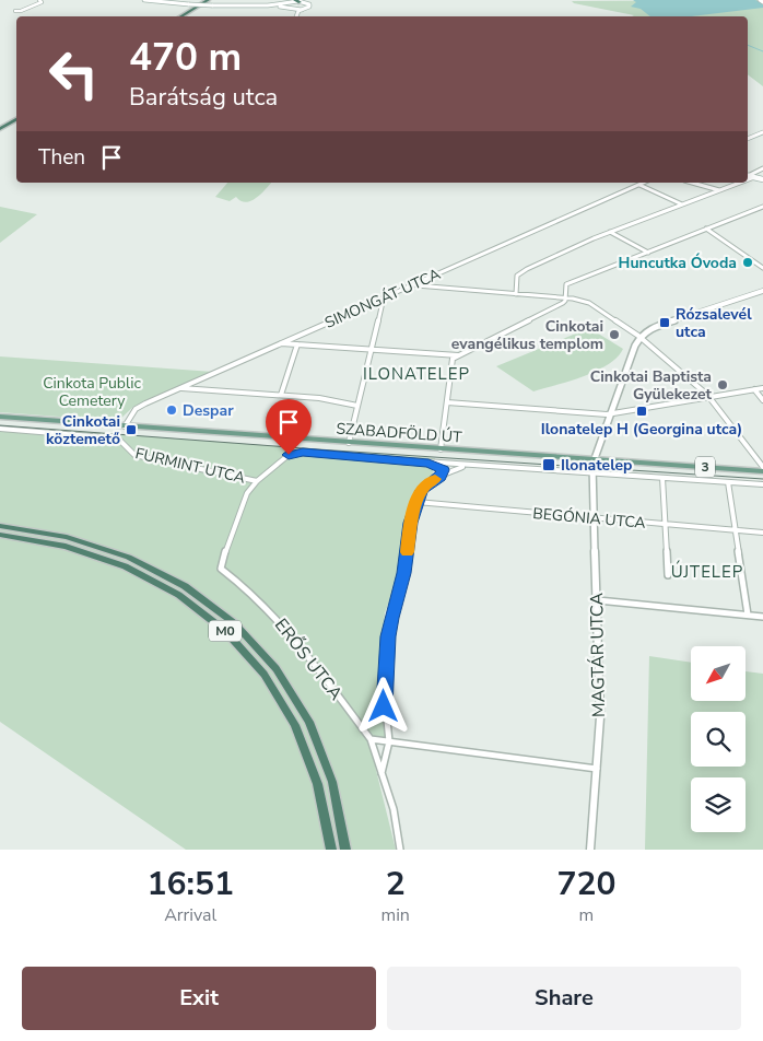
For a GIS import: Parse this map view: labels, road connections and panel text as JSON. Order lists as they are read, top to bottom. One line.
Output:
{"streets":{"highway":["M0"],"main road":["SZABADFÖLD ÚT","3"],"street":["SIMONGÁT UTCA","FURMINT UTCA","BEGÓNIA UTCA","MAGTÁR UTCA","ERŐS UTCA"]},"crossings":[["SIMONGÁT UTCA","SZABADFÖLD ÚT"],["SZABADFÖLD ÚT","MAGTÁR UTCA"],["FURMINT UTCA","ERŐS UTCA"],["BEGÓNIA UTCA","MAGTÁR UTCA"]],"districts":["ILONATELEP","ÚJTELEP"],"parks":["Cinkota Public Cemetery"],"places":{"other":["Huncutka Óvoda","Cinkotai evangélikus templom","Cinkotai Baptista Gyülekezet","Despar"],"transit":["Rózsalevél utca","Ilonatelep H (Georgina utca)","Cinkotai köztemető","Ilonatelep"]},"north":"bottom left","page":{"turn":["470 m","Barátság utca"],"then":"Then","eta":["16:51","Arrival","2","min","720","m"],"buttons":["Exit","Share"]}}
